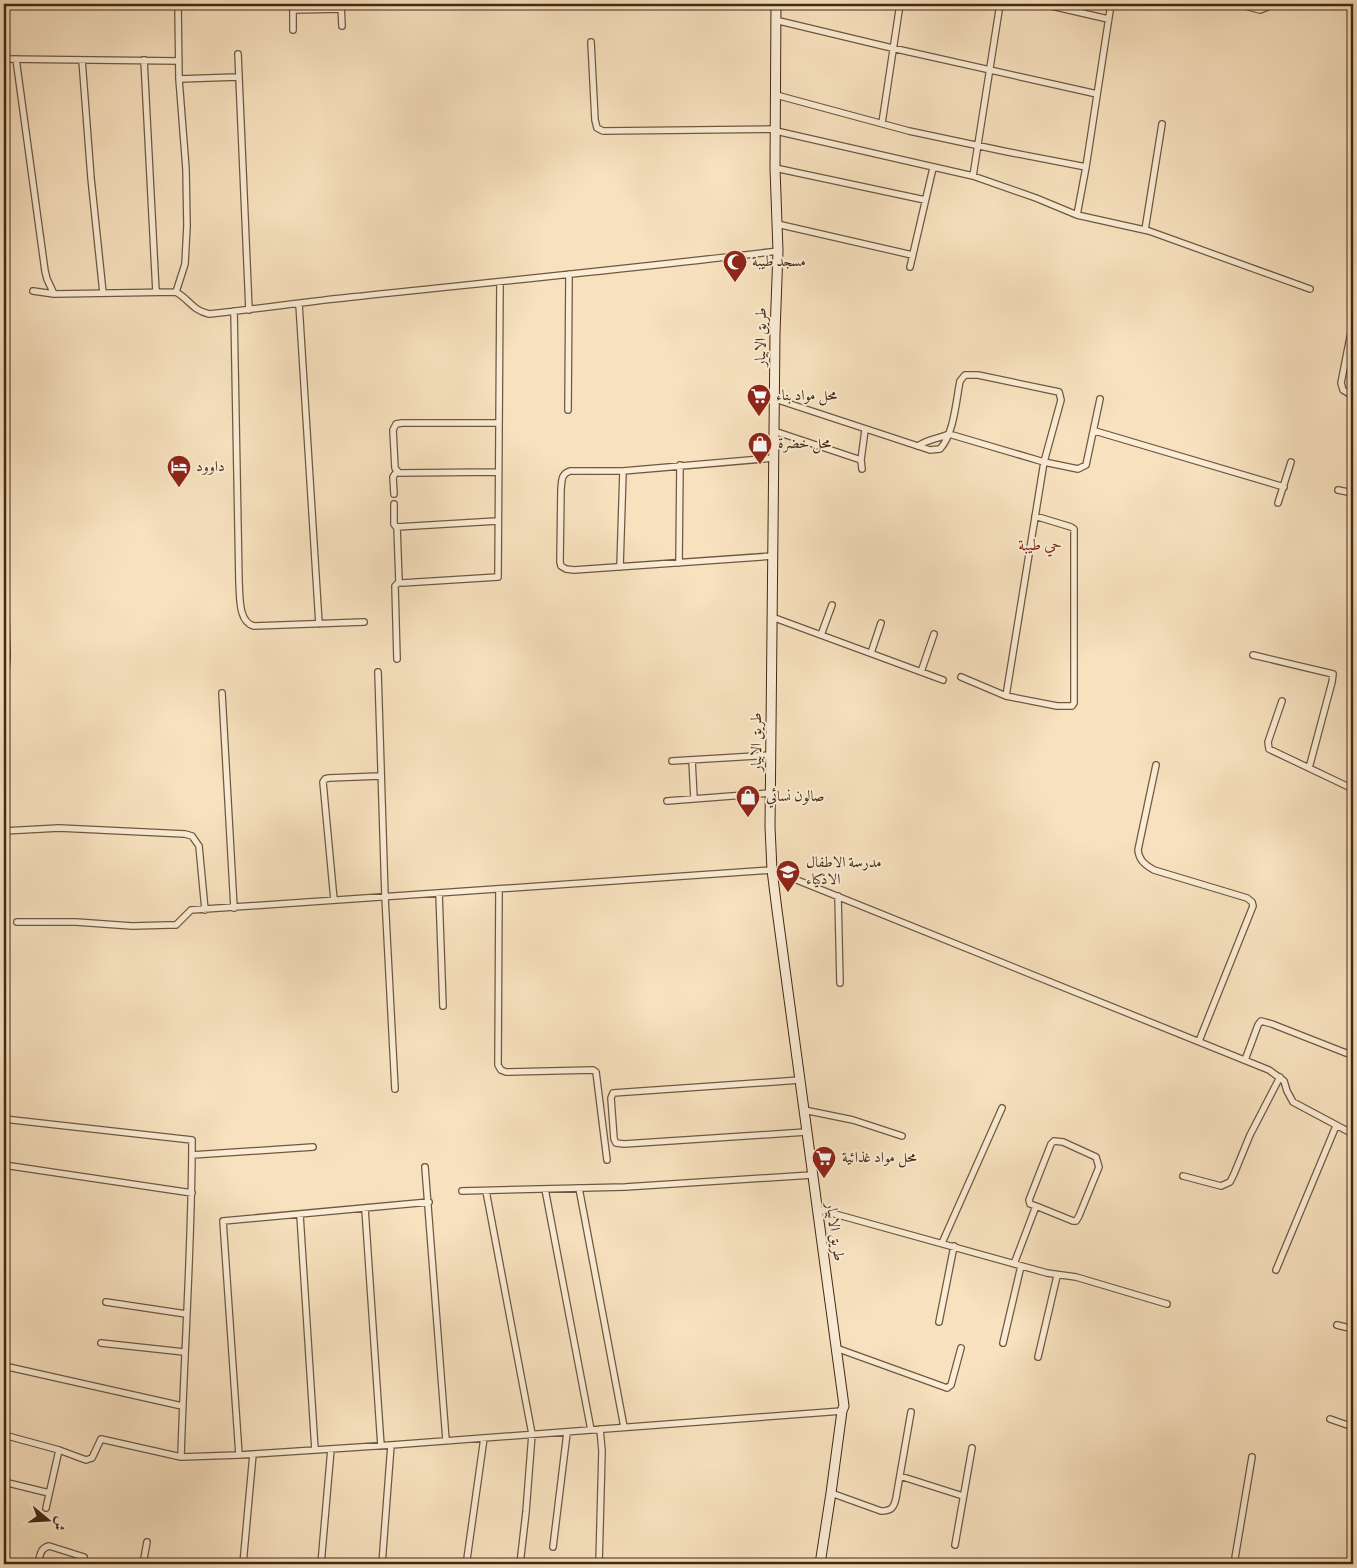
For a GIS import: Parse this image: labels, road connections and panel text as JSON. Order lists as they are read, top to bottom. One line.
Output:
{"streets":{"main road":["طريق الابيار"]},"districts":["حي طيبة"],"places":{"mosque":["مسجد طيبة"],"supermarket":["محل مواد بناء","محل مواد غذائية"],"shop":["محل خضرة","صالون نسائي"],"hotel":["داوود"],"school or university":["مدرسة الاطفال الاذكياء"]},"north":"right"}
